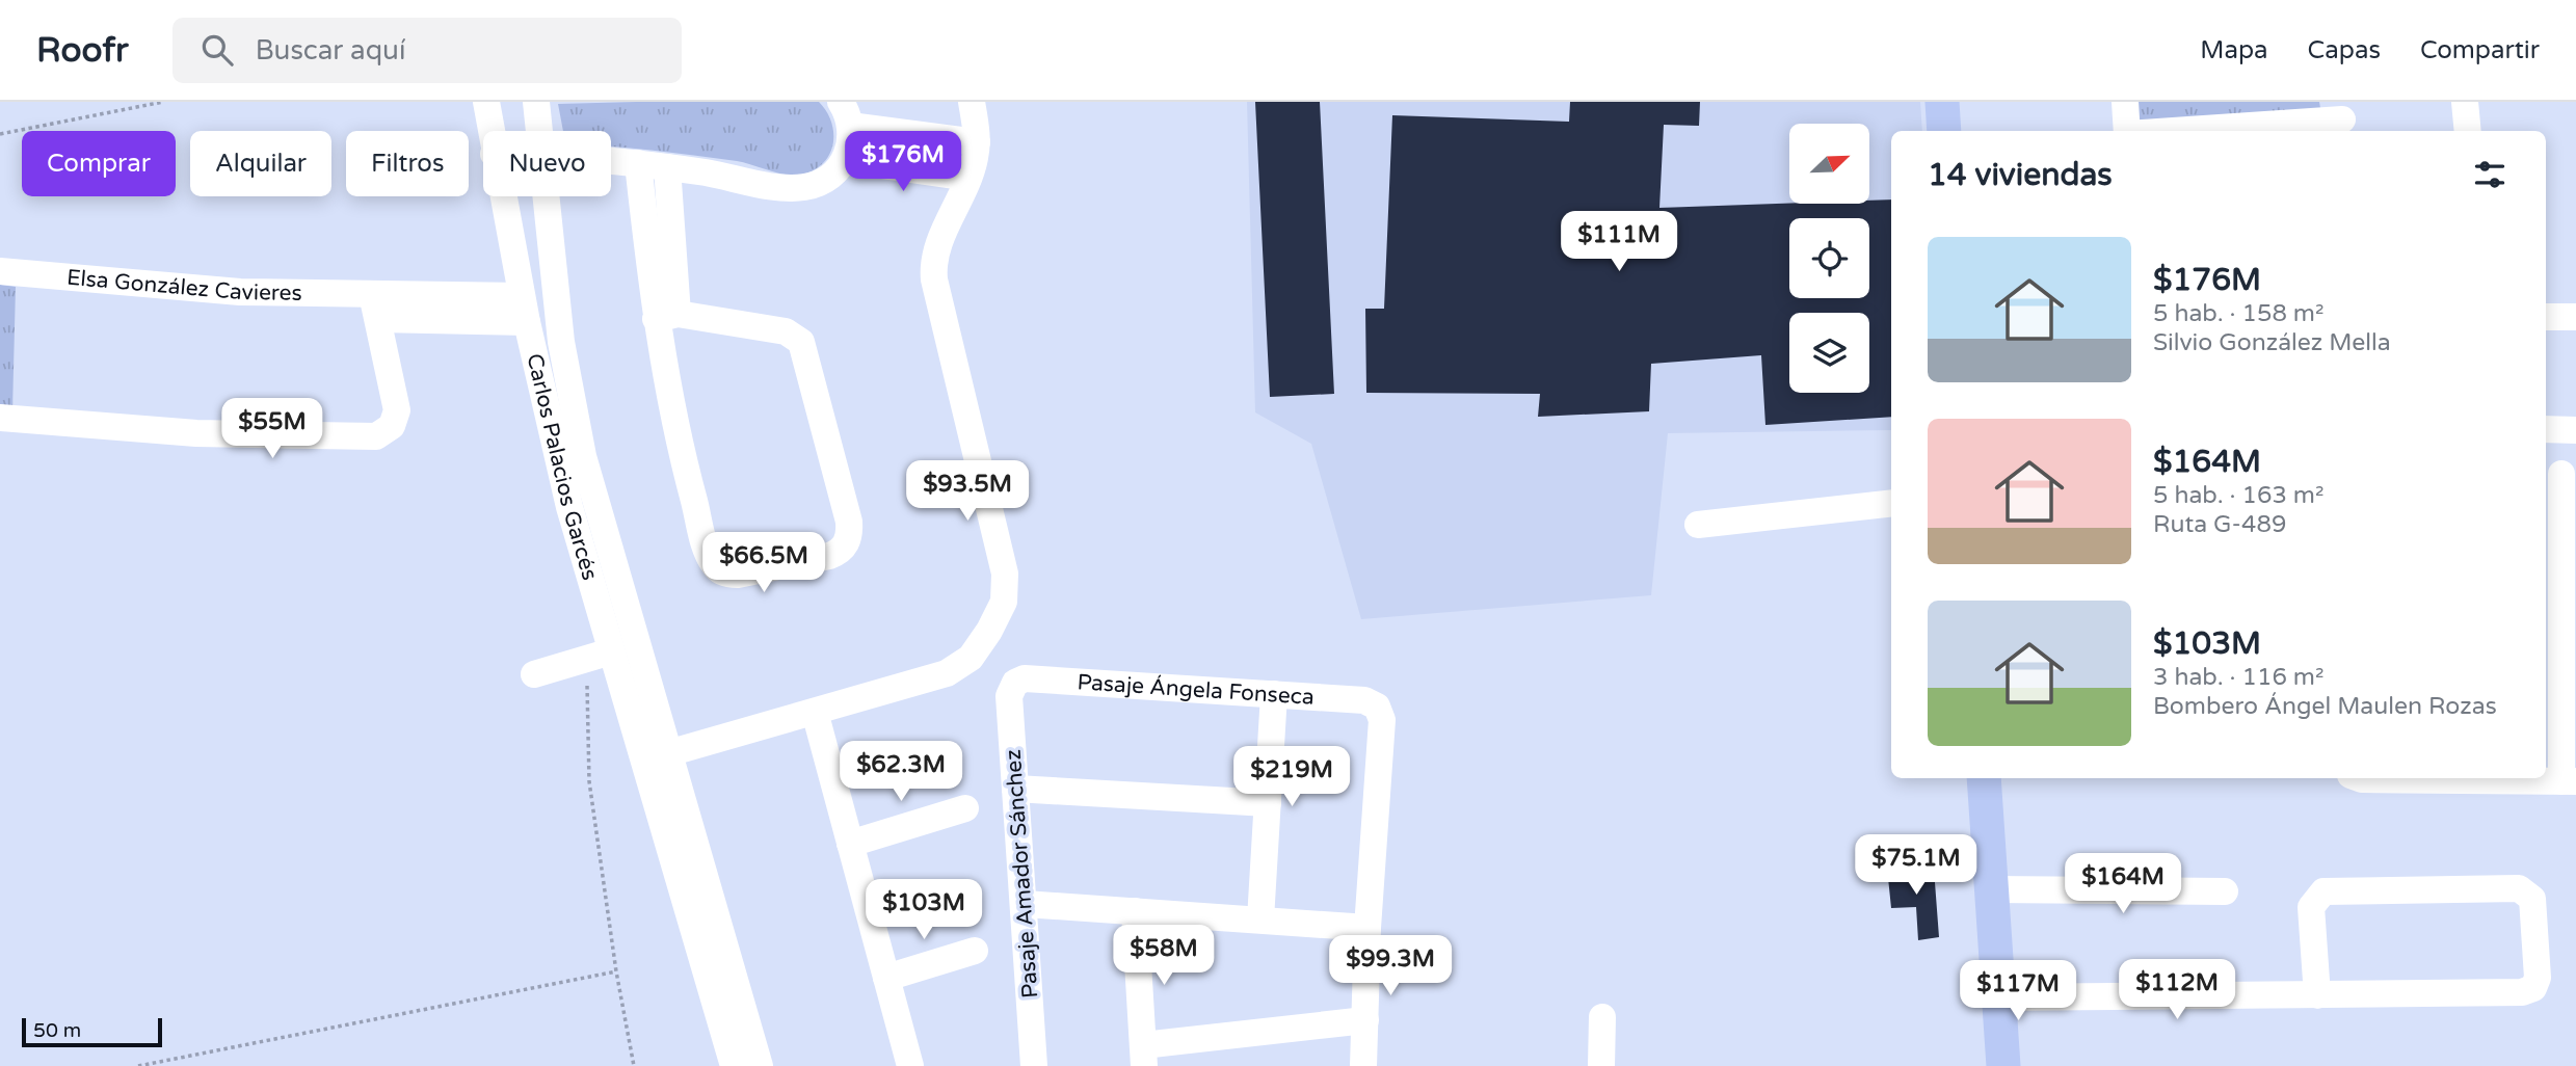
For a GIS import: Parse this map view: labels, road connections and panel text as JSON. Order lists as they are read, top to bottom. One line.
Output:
{"streets":{"street":["Elsa González Cavieres","Carlos Palacios Garcés","Pasaje Ángela Fonseca","Pasaje Amador Sánchez"]},"crossings":[["Elsa González Cavieres","Carlos Palacios Garcés"],["Pasaje Ángela Fonseca","Pasaje Amador Sánchez"]],"scale_bar":"50 m","north":"top right","page":{"header":"Roofr","search":"Buscar aquí","nav":["Mapa","Capas","Compartir"],"price":["$176M","$111M","$55M","$93.5M","$66.5M","$62.3M","$219M","$75.1M","$164M","$103M","$58M","$99.3M","$112M","$117M"],"chip":["Comprar","Alquilar","Filtros","Nuevo"],"heading":"14 viviendas","list":[{"name":"$176M","note":"5 hab. · 158 m² · Silvio González Mella"},{"name":"$164M","note":"5 hab. · 163 m² · Ruta G-489"},{"name":"$103M","note":"3 hab. · 116 m² · Bombero Ángel Maulen Rozas"}],"scale":"50 m"}}
